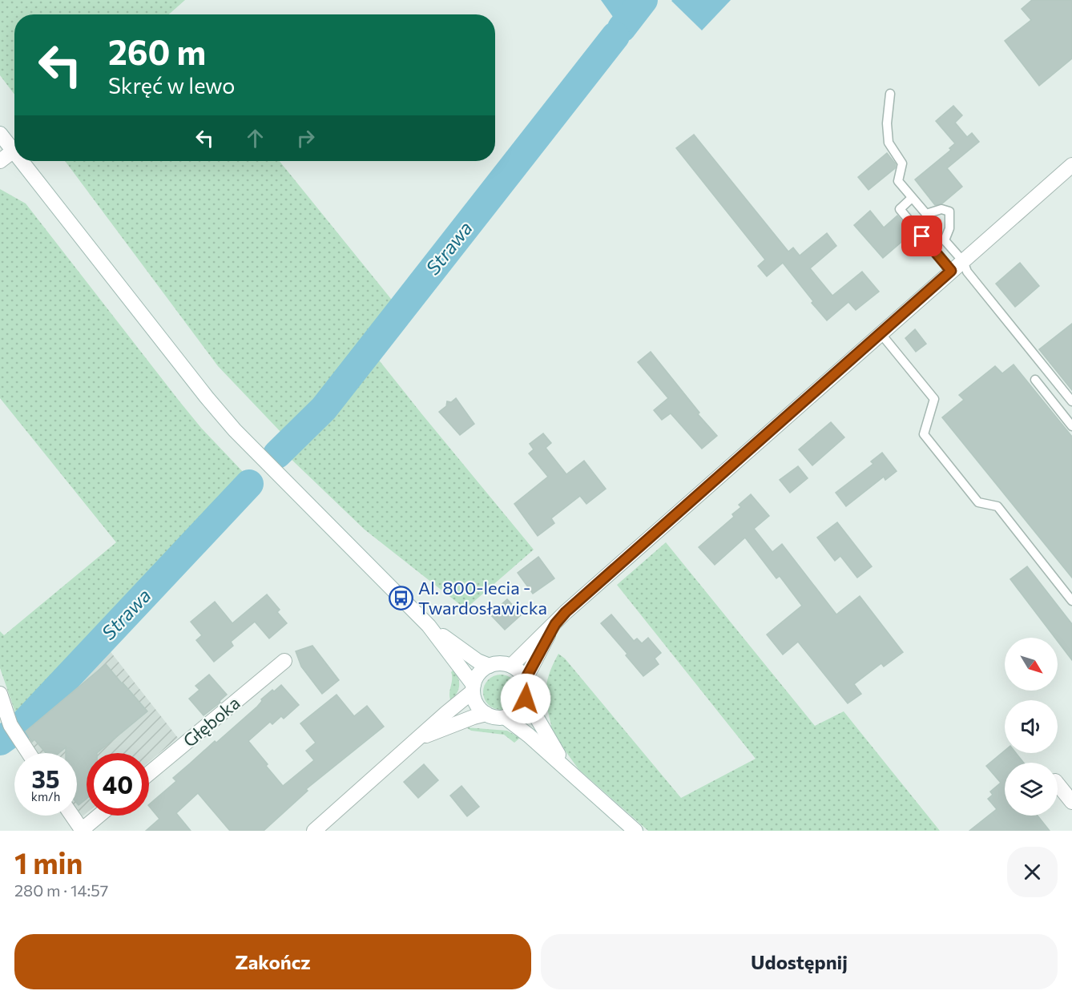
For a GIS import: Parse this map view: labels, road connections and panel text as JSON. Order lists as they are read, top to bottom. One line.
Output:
{"streets":{"street":["Głęboka"]},"water":["Strawa"],"places":{"bus stop":["Al. 800-lecia - Twardosławicka"]},"north":"bottom right","page":{"turn":["260 m","Skręć w lewo"],"speed":"35 km/h","limit":"40","heading":["1 min","280 m · 14:57"],"buttons":["Zakończ","Udostępnij"]}}
